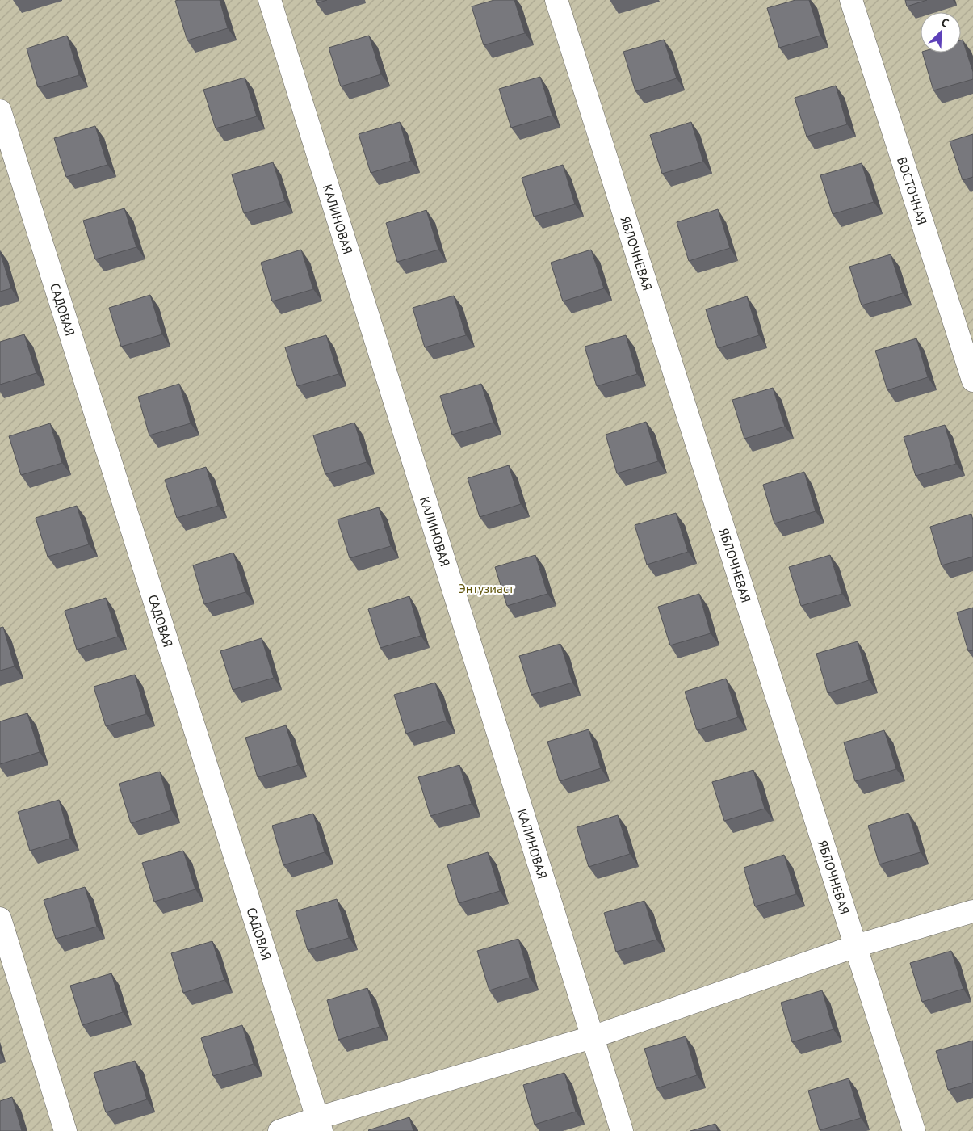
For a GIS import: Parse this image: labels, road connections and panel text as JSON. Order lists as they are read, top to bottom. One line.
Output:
{"streets":{"street":["ВОСТОЧНАЯ","КАЛИНОВАЯ","ЯБЛОЧНЕВАЯ","САДОВАЯ"]},"parks":["Энтузиаст"],"north":"top right"}
